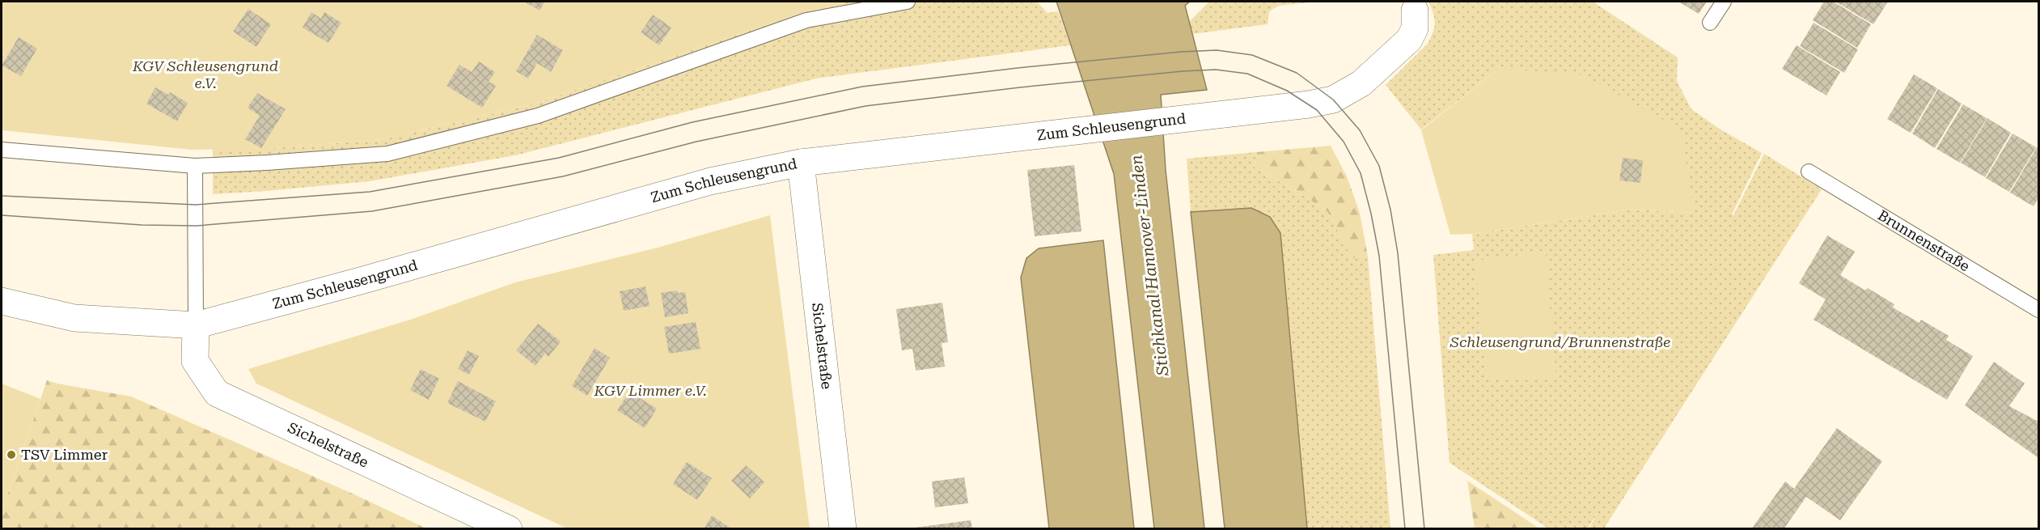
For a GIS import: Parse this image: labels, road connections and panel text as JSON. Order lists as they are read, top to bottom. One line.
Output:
{"streets":{"street":["Zum Schleusengrund","Sichelstraße"],"lane":["Brunnenstraße"]},"crossings":[["Zum Schleusengrund","Sichelstraße"]],"water":["Stichkanal Hannover-Linden"],"parks":["KGV Schleusengrund e.V.","Schleusengrund/Brunnenstraße","KGV Limmer e.V."],"places":["TSV Limmer"]}
